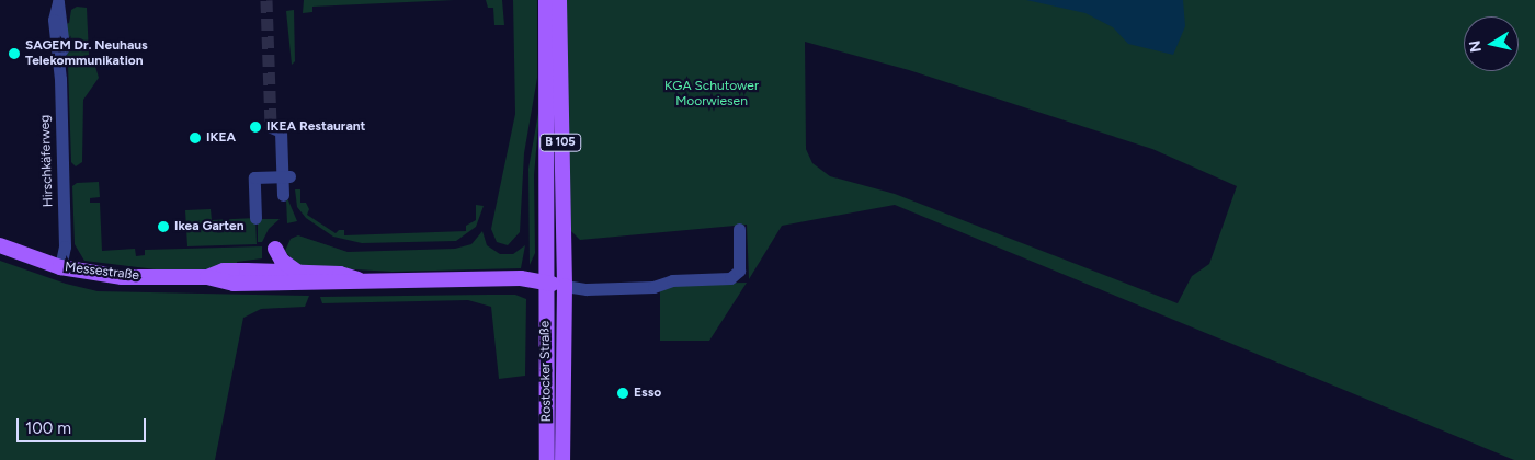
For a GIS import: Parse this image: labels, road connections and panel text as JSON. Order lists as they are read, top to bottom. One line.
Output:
{"streets":{"main road":["B 105","Messestraße","Rostocker Straße"],"street":["Hirschkäferweg"]},"crossings":[["B 105","Messestraße"],["B 105","Rostocker Straße"],["Hirschkäferweg","Messestraße"],["Messestraße","Rostocker Straße"]],"parks":["KGA Schutower Moorwiesen"],"places":["SAGEM Dr. Neuhaus Telekommunikation","IKEA Restaurant","IKEA","Ikea Garten","Esso"],"scale_bar":"100 m","north":"left"}
